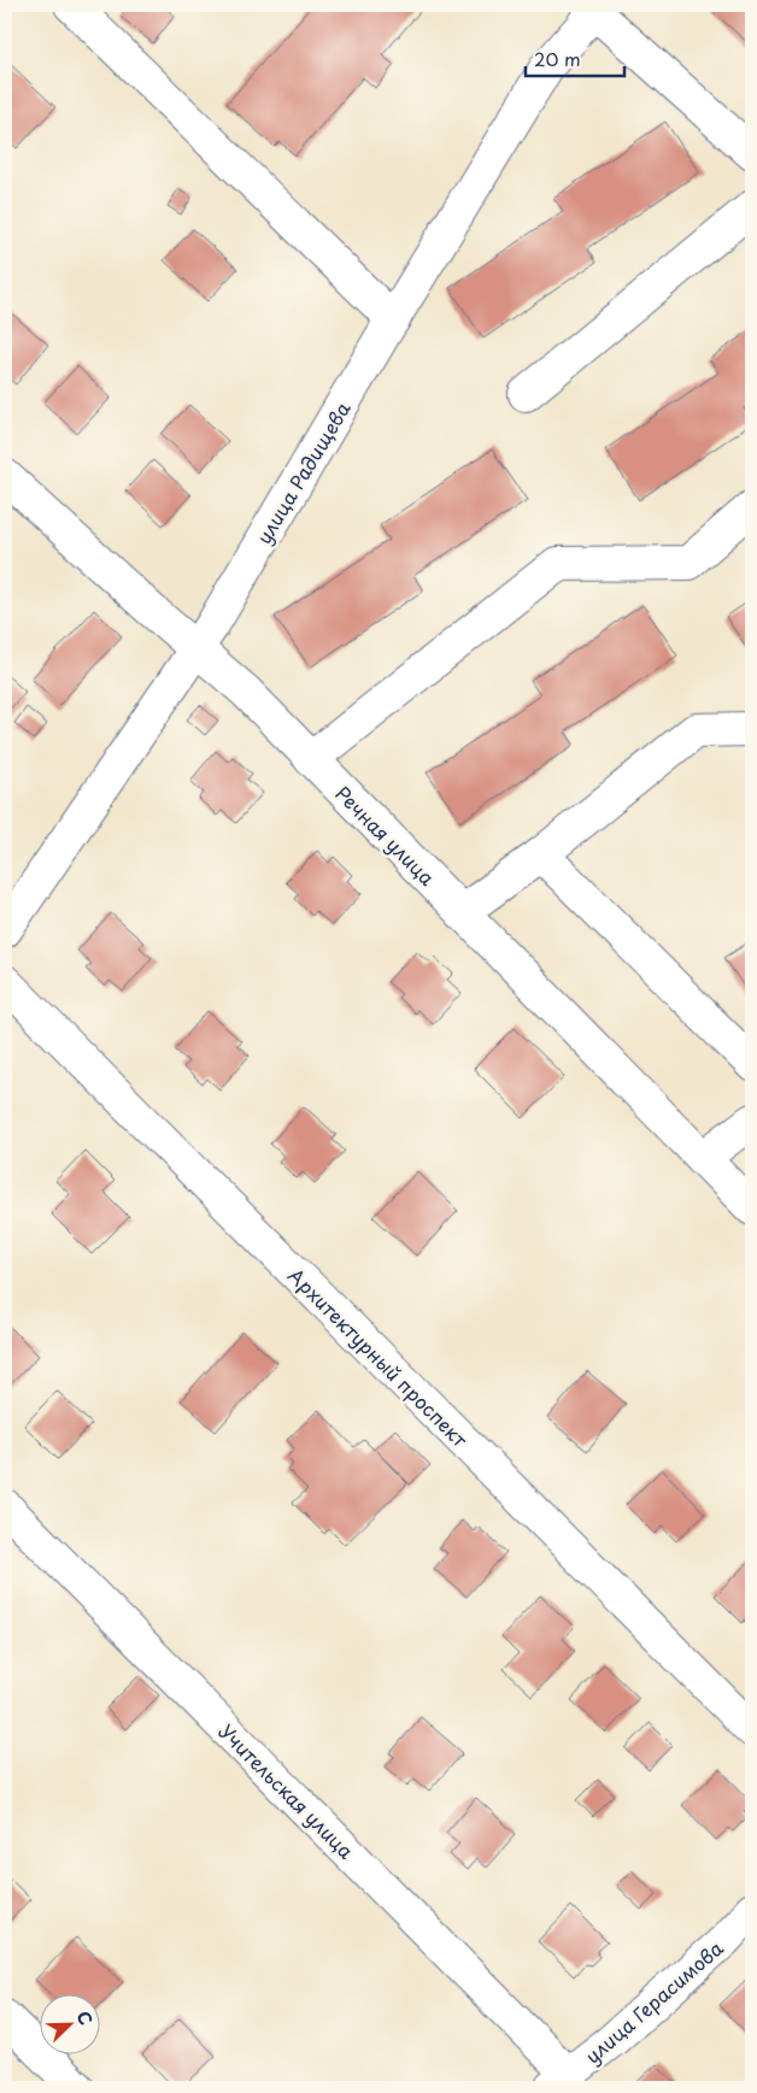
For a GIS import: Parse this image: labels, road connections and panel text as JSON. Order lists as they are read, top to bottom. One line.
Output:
{"streets":{"street":["улица Радищева","Речная улица","Архитектурный проспект","Учительская улица","улица Герасимова"]},"crossings":[["улица Радищева","Речная улица"],["Учительская улица","улица Герасимова"]],"scale_bar":"20 m","north":"top right"}
